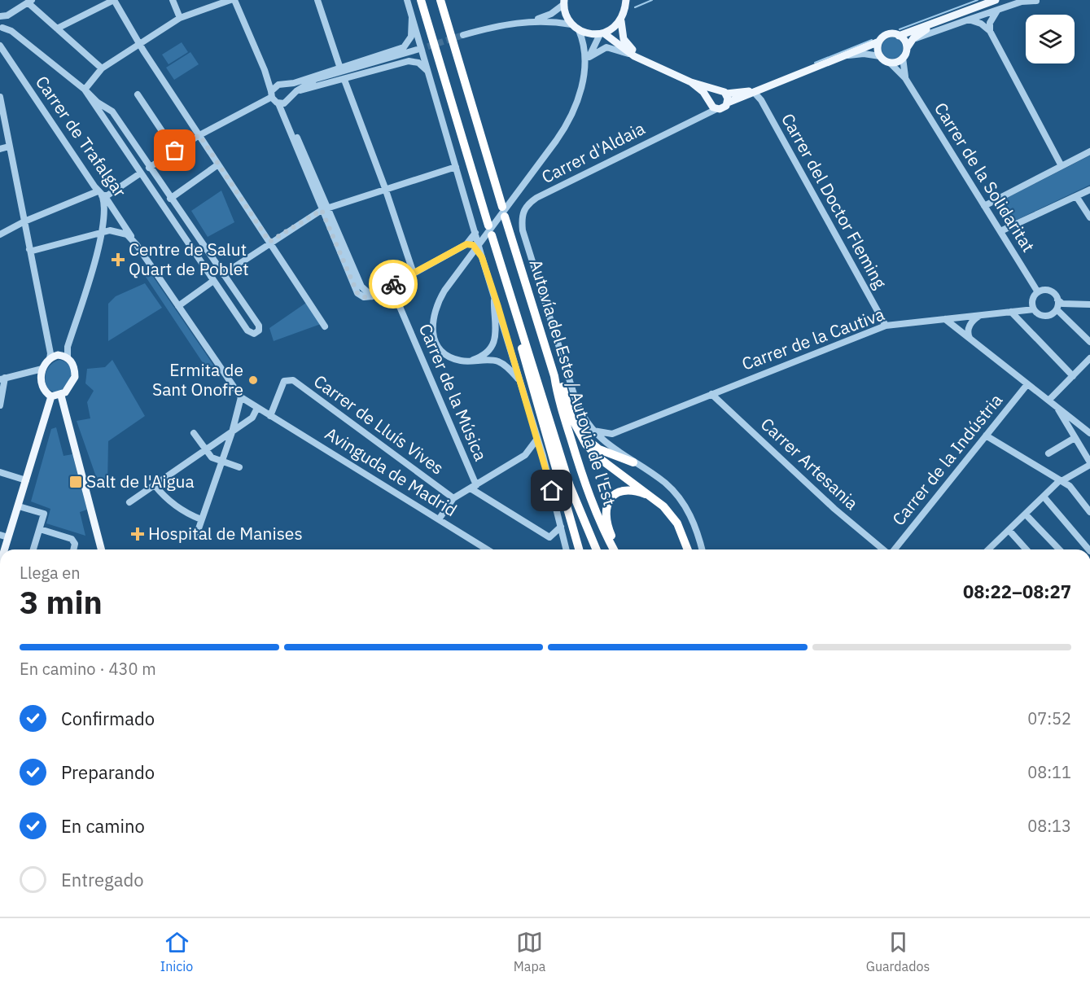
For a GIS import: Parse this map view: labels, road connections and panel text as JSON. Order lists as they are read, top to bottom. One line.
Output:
{"streets":{"highway":["Autovía del Este / Autovia de l'Est"],"street":["Carrer de Trafalgar","Carrer d'Aldaia","Carrer de la Solidaritat","Carrer del Doctor Fleming","Carrer de la Cautiva","Carrer de la Música","Carrer de Lluís Vives","Carrer de la Indústria","Carrer Artesania","Avinguda de Madrid"]},"crossings":[["Carrer de Trafalgar","Carrer de Lluís Vives"],["Carrer de Trafalgar","Avinguda de Madrid"],["Carrer de la Solidaritat","Carrer de la Cautiva"],["Carrer del Doctor Fleming","Carrer de la Cautiva"],["Carrer de la Cautiva","Carrer Artesania"],["Carrer de Lluís Vives","Avinguda de Madrid"]],"places":{"health":["Centre de Salut Quart de Poblet","Hospital de Manises"],"other":["Ermita de Sant Onofre"],"transit":["Salt de l'Aigua"]},"page":{"heading":["3 min","Llega en","08:22–08:27"],"bar":"En camino · 430 m","list":[["Confirmado","07:52"],["Preparando","08:11"],["En camino","08:13"],"Entregado"],"tabs":["Inicio","Mapa","Guardados"]}}
